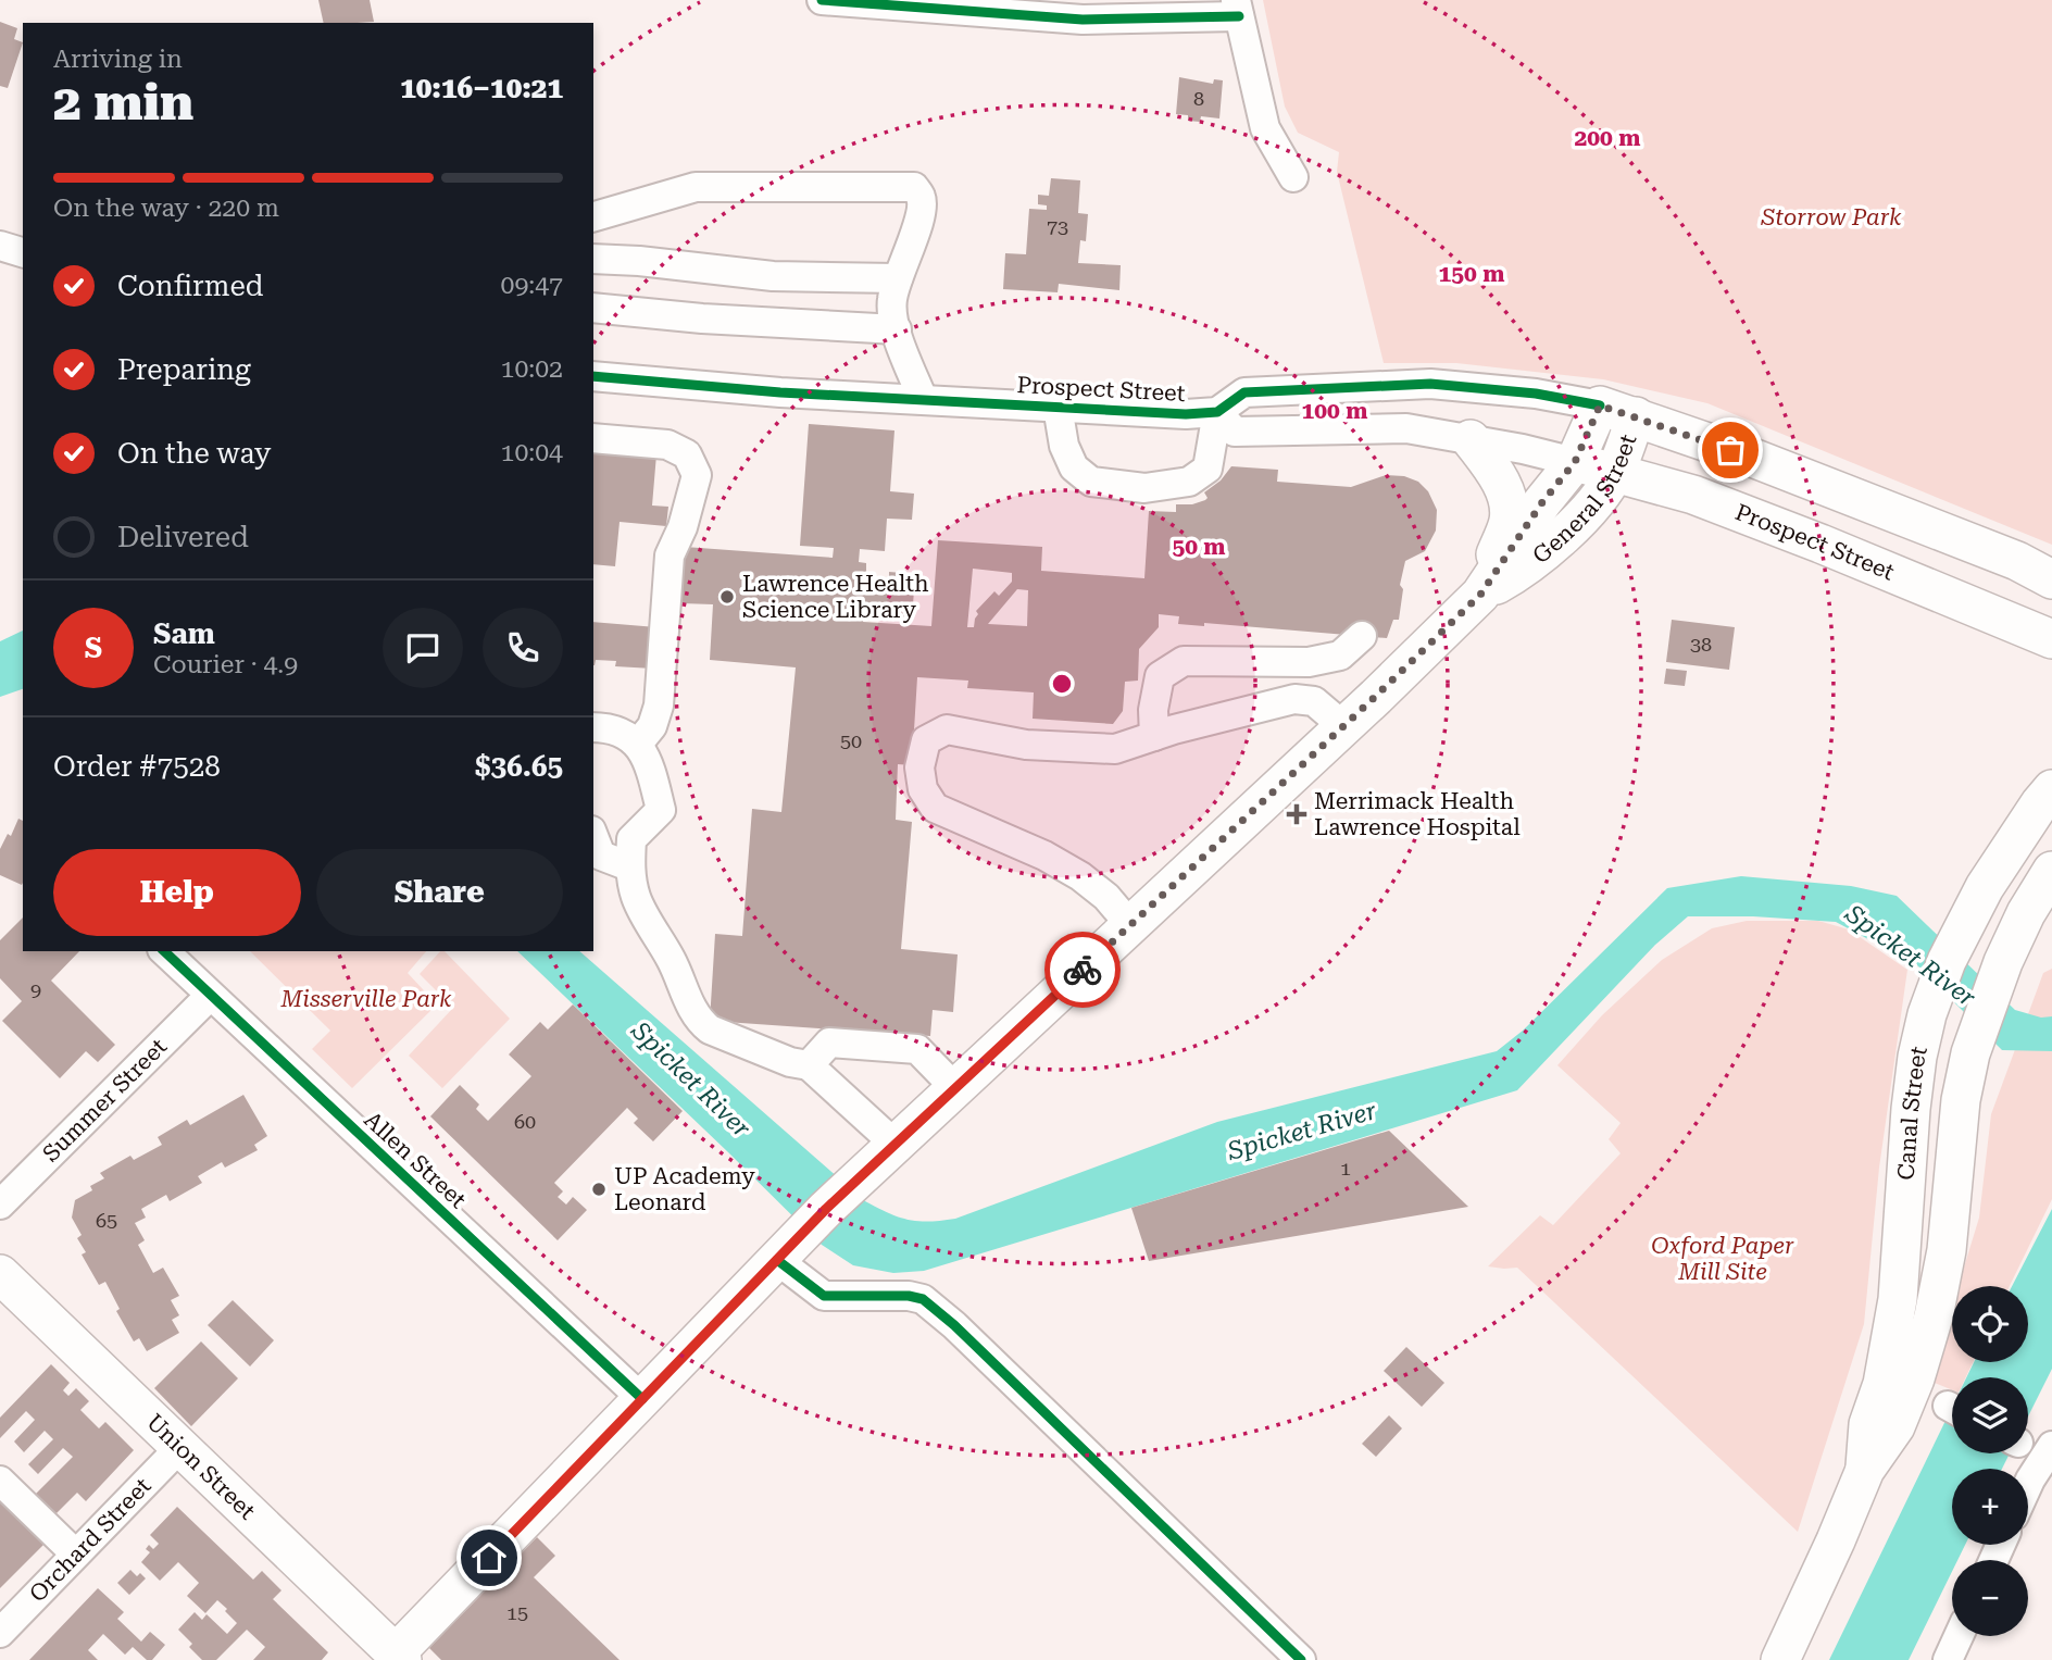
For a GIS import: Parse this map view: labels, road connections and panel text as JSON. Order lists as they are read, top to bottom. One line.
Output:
{"streets":{"main road":["Prospect Street","General Street","Canal Street","Union Street"],"street":["Summer Street","Allen Street","Orchard Street"]},"crossings":[["Prospect Street","General Street"],["General Street","Allen Street"],["General Street","Union Street"],["Summer Street","Allen Street"],["Union Street","Orchard Street"]],"water":["Spicket River"],"parks":["Storrow Park","Misserville Park","Oxford Paper Mill Site"],"places":{"other":["Lawrence Health Science Library","UP Academy Leonard"],"health":["Merrimack Health Lawrence Hospital"]},"house_numbers":["8","73","38","50","9","60","1","65","15"],"page":{"heading":["2 min","Arriving in","10:16–10:21"],"panel":["Sam","Courier · 4.9","Order #7528","$36.65"],"bar":"On the way · 220 m","list":[["Confirmed","09:47"],["Preparing","10:02"],["On the way","10:04"],"Delivered"],"round":"S","buttons":["Help","Share"],"map_buttons":["+","−"]},"rings":["200 m","150 m","100 m","50 m"]}
